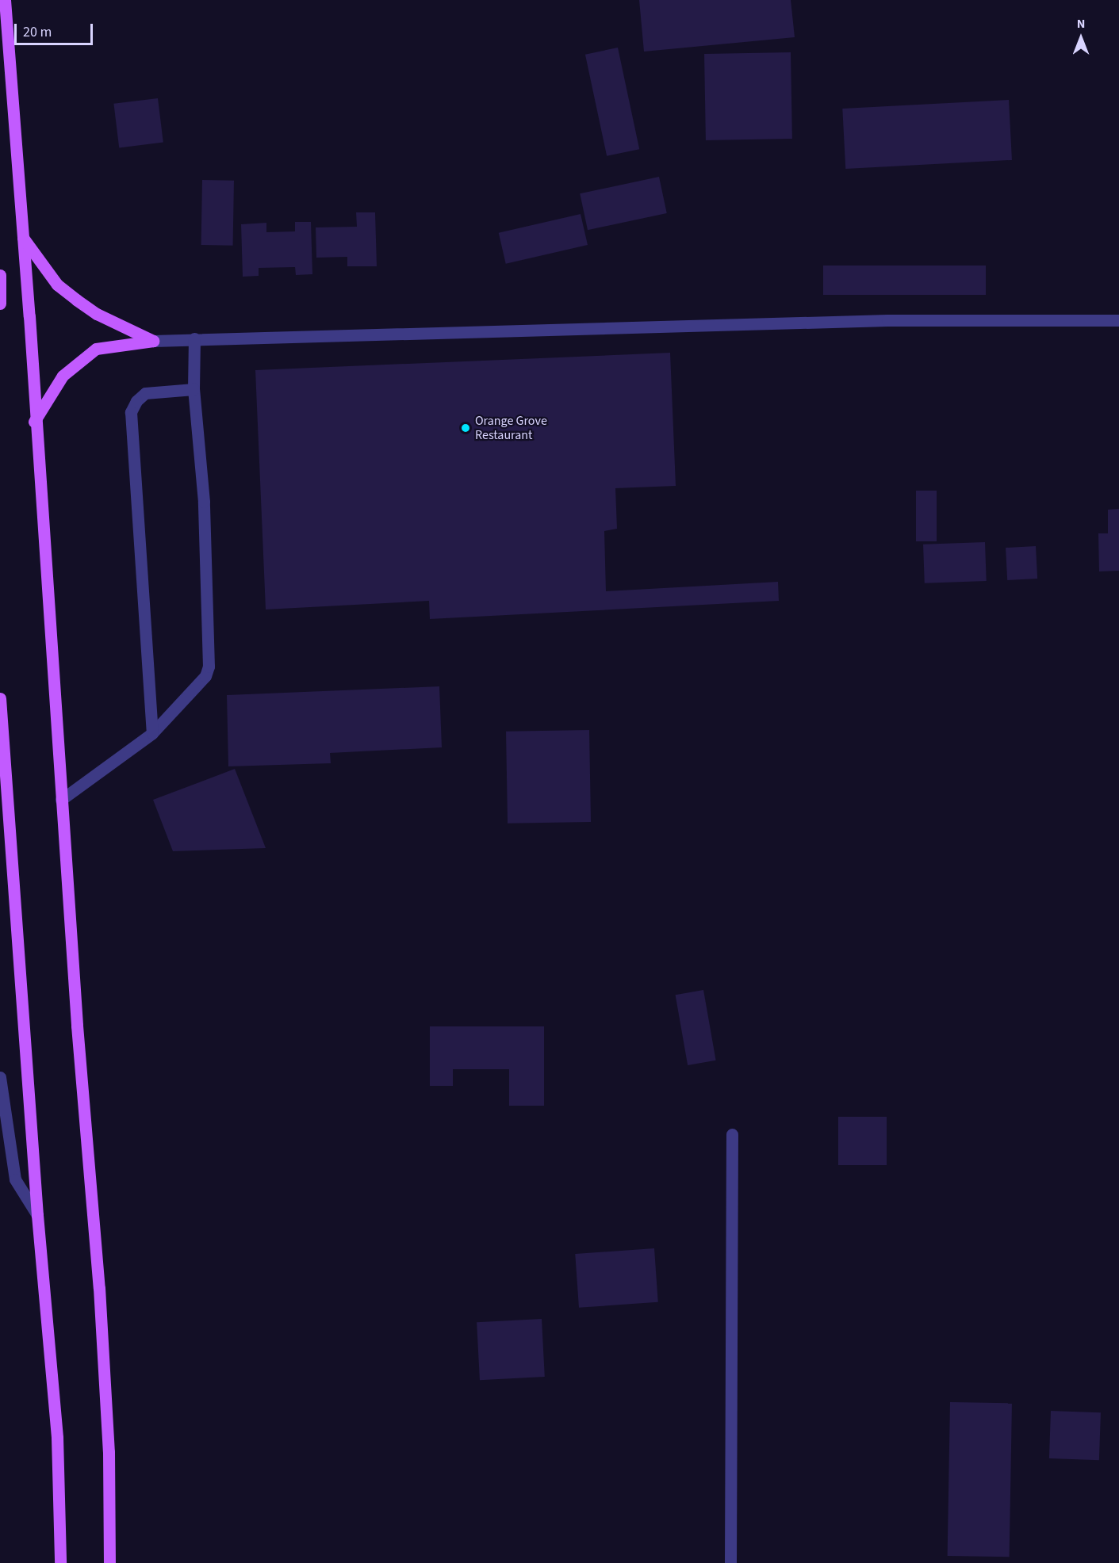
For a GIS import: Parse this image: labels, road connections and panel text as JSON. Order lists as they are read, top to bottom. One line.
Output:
{"places":["Orange Grove Restaurant"],"scale_bar":"20 m","north":"top"}
